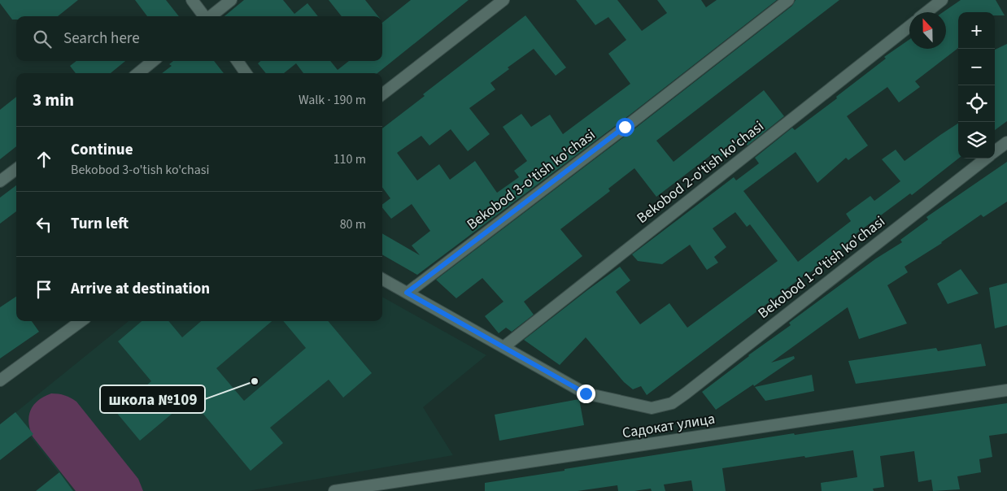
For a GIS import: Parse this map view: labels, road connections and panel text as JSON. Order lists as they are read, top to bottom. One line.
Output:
{"streets":{"street":["Bekobod 2-o'tish ko'chasi","Bekobod 3-o'tish ko'chasi","Bekobod 1-o'tish ko'chasi","Садокат улица"]},"crossings":[["Bekobod 2-o'tish ko'chasi","Bekobod 1-o'tish ko'chasi"]],"places":["школа №109"],"north":"top","page":{"map_buttons":["+","−"],"search":"Search here","heading":["3 min","Walk · 190 m"],"list":[["Continue","Bekobod 3-o'tish ko'chasi","110 m"],["Turn left","80 m"],"Arrive at destination"]}}
